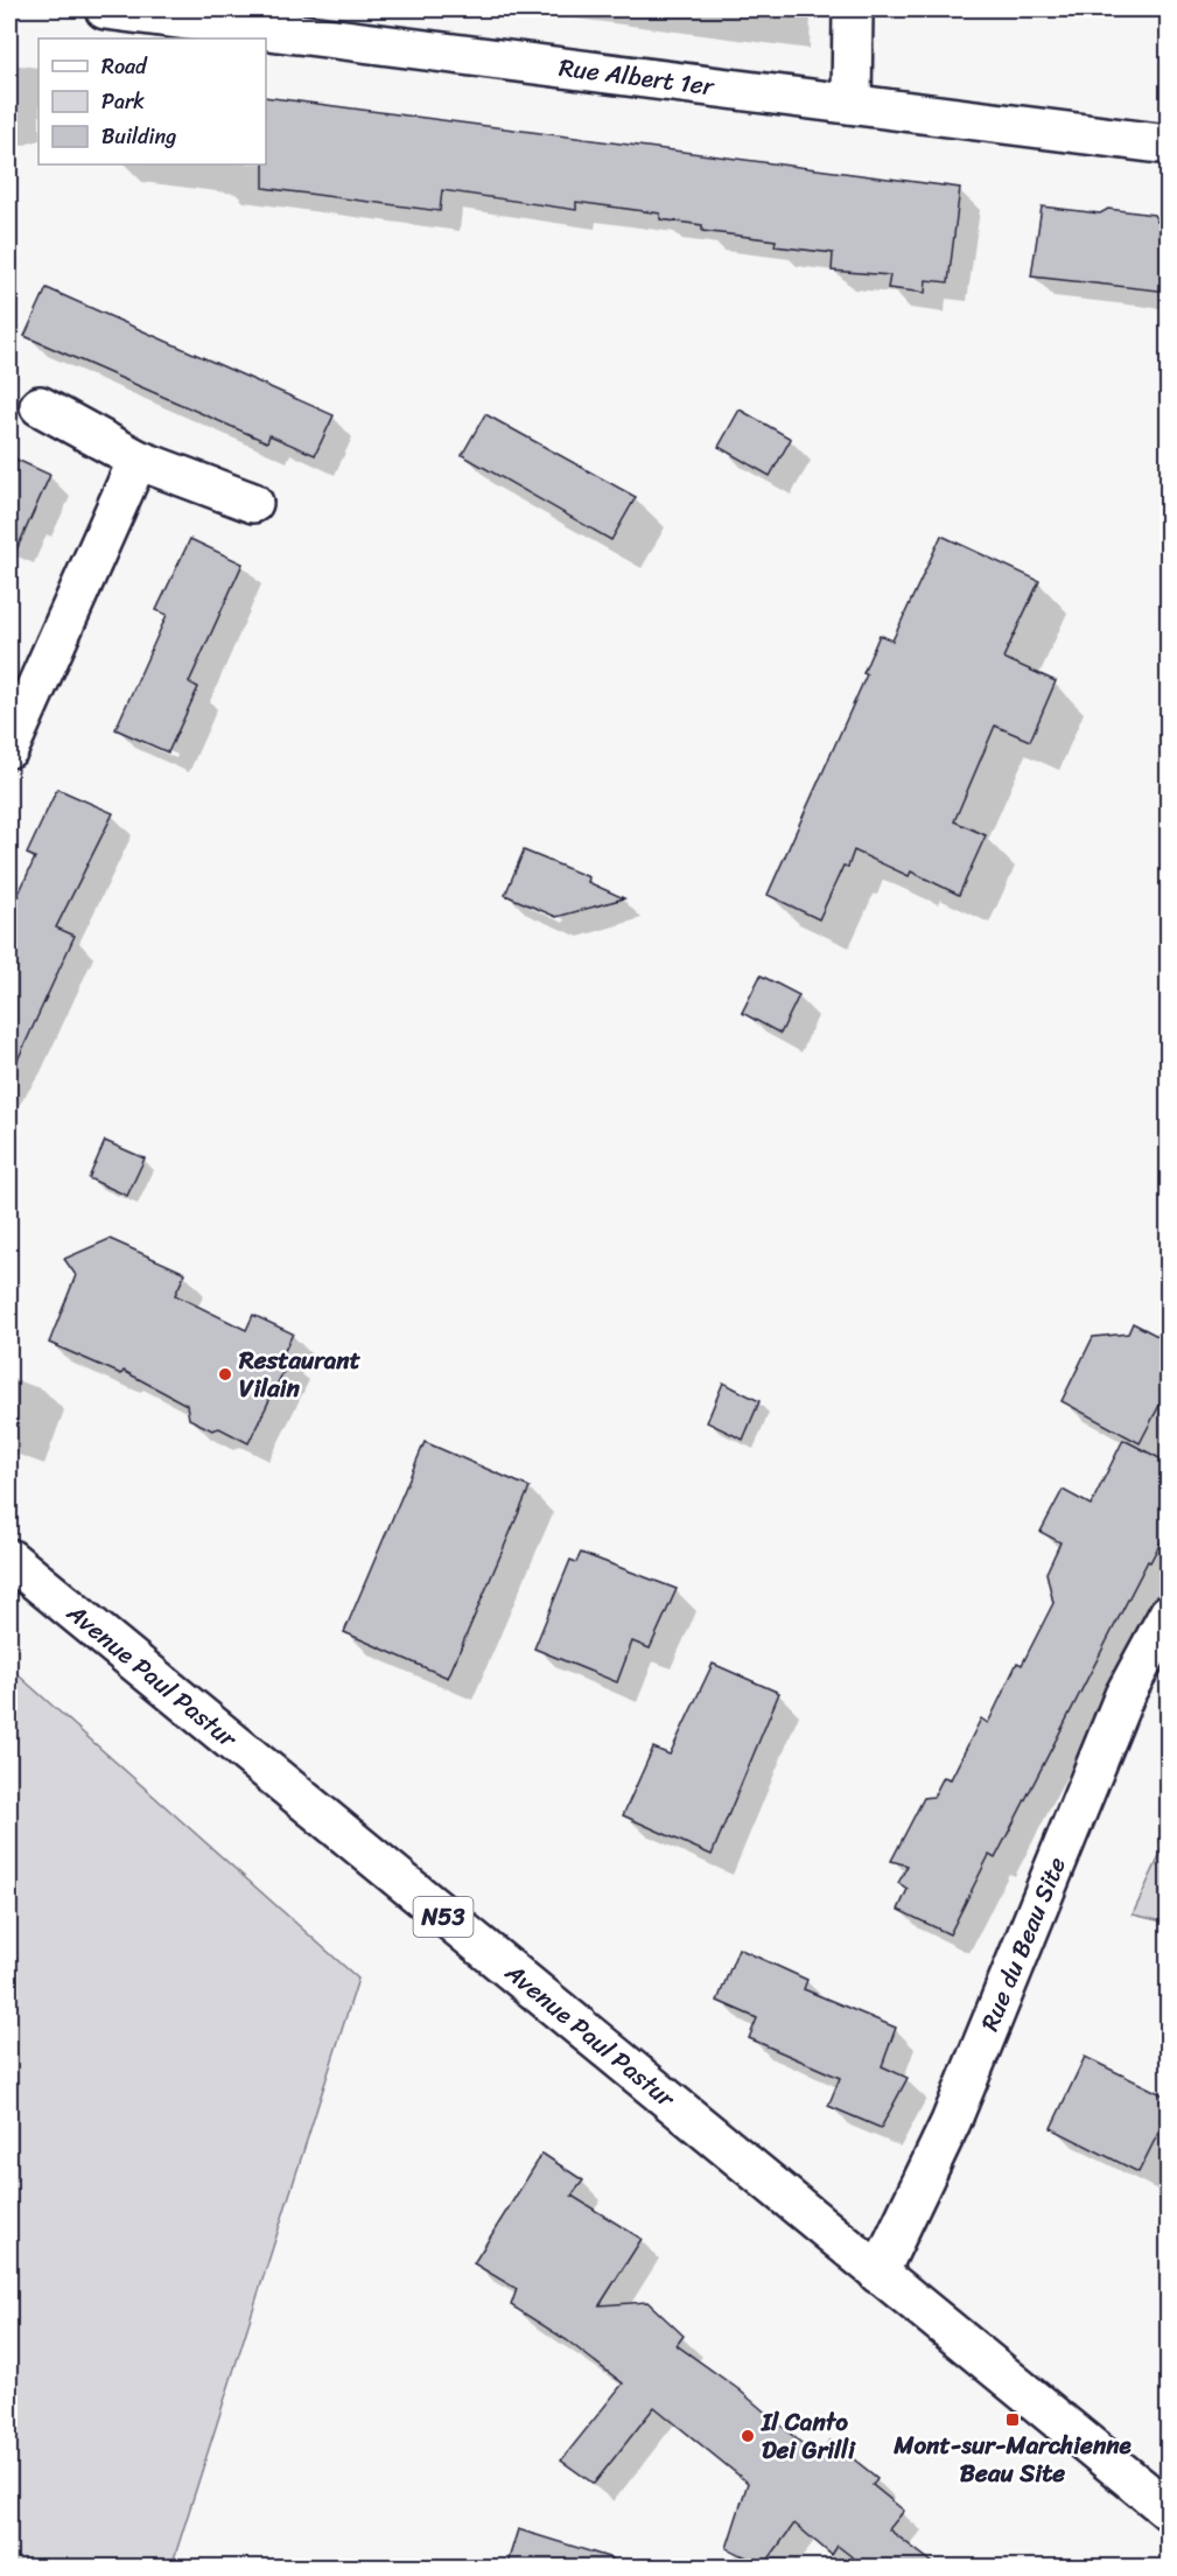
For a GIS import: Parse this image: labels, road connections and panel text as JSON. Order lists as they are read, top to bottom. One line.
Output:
{"streets":{"street":["Rue Albert 1er","Avenue Paul Pastur","N53","Rue du Beau Site"]},"crossings":[["Avenue Paul Pastur","Rue du Beau Site"]],"places":{"other":["Restaurant Vilain","Il Canto Dei Grilli"],"transit":["Mont-sur-Marchienne Beau Site"]},"legend":["Road","Park","Building"]}
